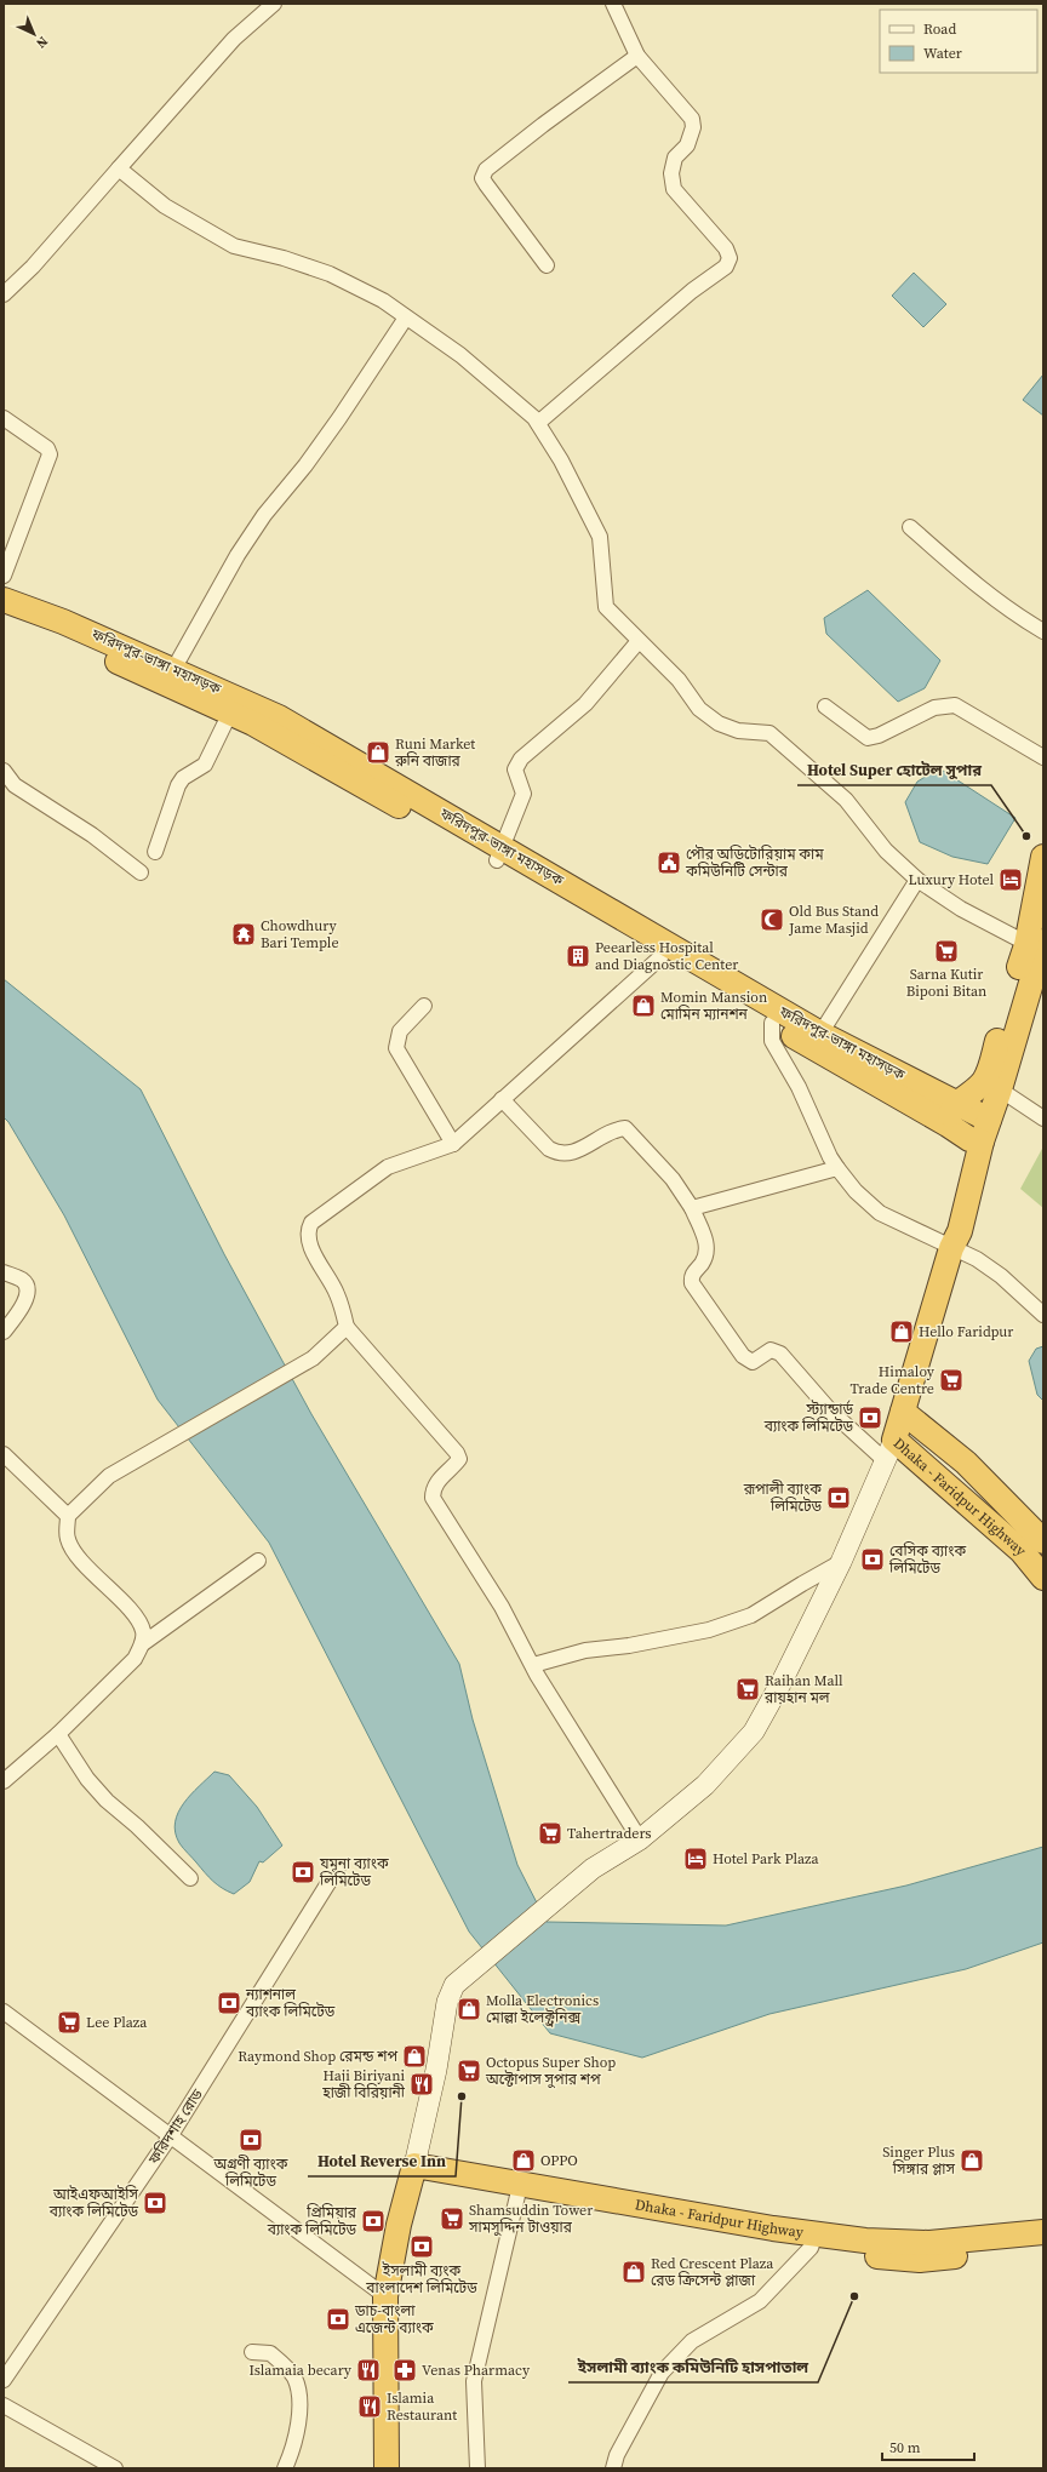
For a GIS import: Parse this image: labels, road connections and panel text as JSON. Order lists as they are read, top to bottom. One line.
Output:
{"streets":{"highway":["ফরিদপুর-ভাঙ্গা মহাসড়ক","Dhaka - Faridpur Highway"],"street":["ফরিদশাহ রোড"]},"crossings":[["ফরিদপুর-ভাঙ্গা মহাসড়ক","Dhaka - Faridpur Highway"]],"places":{"shop":["Runi Market রুনি বাজার","Momin Mansion মোমিন ম্যানশন","Hello Faridpur","Molla Electronics মোল্লা ইলেক্ট্রনিক্স","Raymond Shop রেমন্ড শপ","OPPO","Singer Plus সিঙ্গার প্লাস","Red Crescent Plaza রেড ক্রিসেন্ট প্লাজা"],"other":["Hotel Super হোটেল সুপার","Hotel Reverse Inn","ইসলামী ব্যাংক কমিউনিটি হাসপাতাল"],"public building":["পৌর অডিটোরিয়াম কাম কমিউনিটি সেন্টার"],"hotel":["Luxury Hotel","Hotel Park Plaza"],"mosque":["Old Bus Stand Jame Masjid"],"temple":["Chowdhury Bari Temple"],"supermarket":["Sarna Kutir Biponi Bitan","Himaloy Trade Centre","Raihan Mall রায়হান মল","Tahertraders","Lee Plaza","Octopus Super Shop অক্টোপাস সুপার শপ","Shamsuddin Tower সামসুদ্দিন টাওয়ার"],"building":["Peearless Hospital and Diagnostic Center"],"bank":["স্ট্যান্ডার্ড ব্যাংক লিমিটেড","রূপালী ব্যাংক লিমিটেড","বেসিক ব্যাংক লিমিটেড","যমুনা ব্যাংক লিমিটেড","ন্যাশনাল ব্যাংক লিমিটেড","অগ্রণী ব্যাংক লিমিটেড","আইএফআইসি ব্যাংক লিমিটেড","প্রিমিয়ার ব্যাংক লিমিটেড","ইসলামী ব্যংক বাংলাদেশ লিমিটেড","ডাচ-বাংলা এজেন্ট ব্যাংক"],"restaurant":["Haji Biriyani হাজী বিরিয়ানী","Islamaia becary","Islamia Restaurant"],"pharmacy":["Venas Pharmacy"]},"legend":["Road","Water"],"scale_bar":"50 m","north":"bottom right"}
